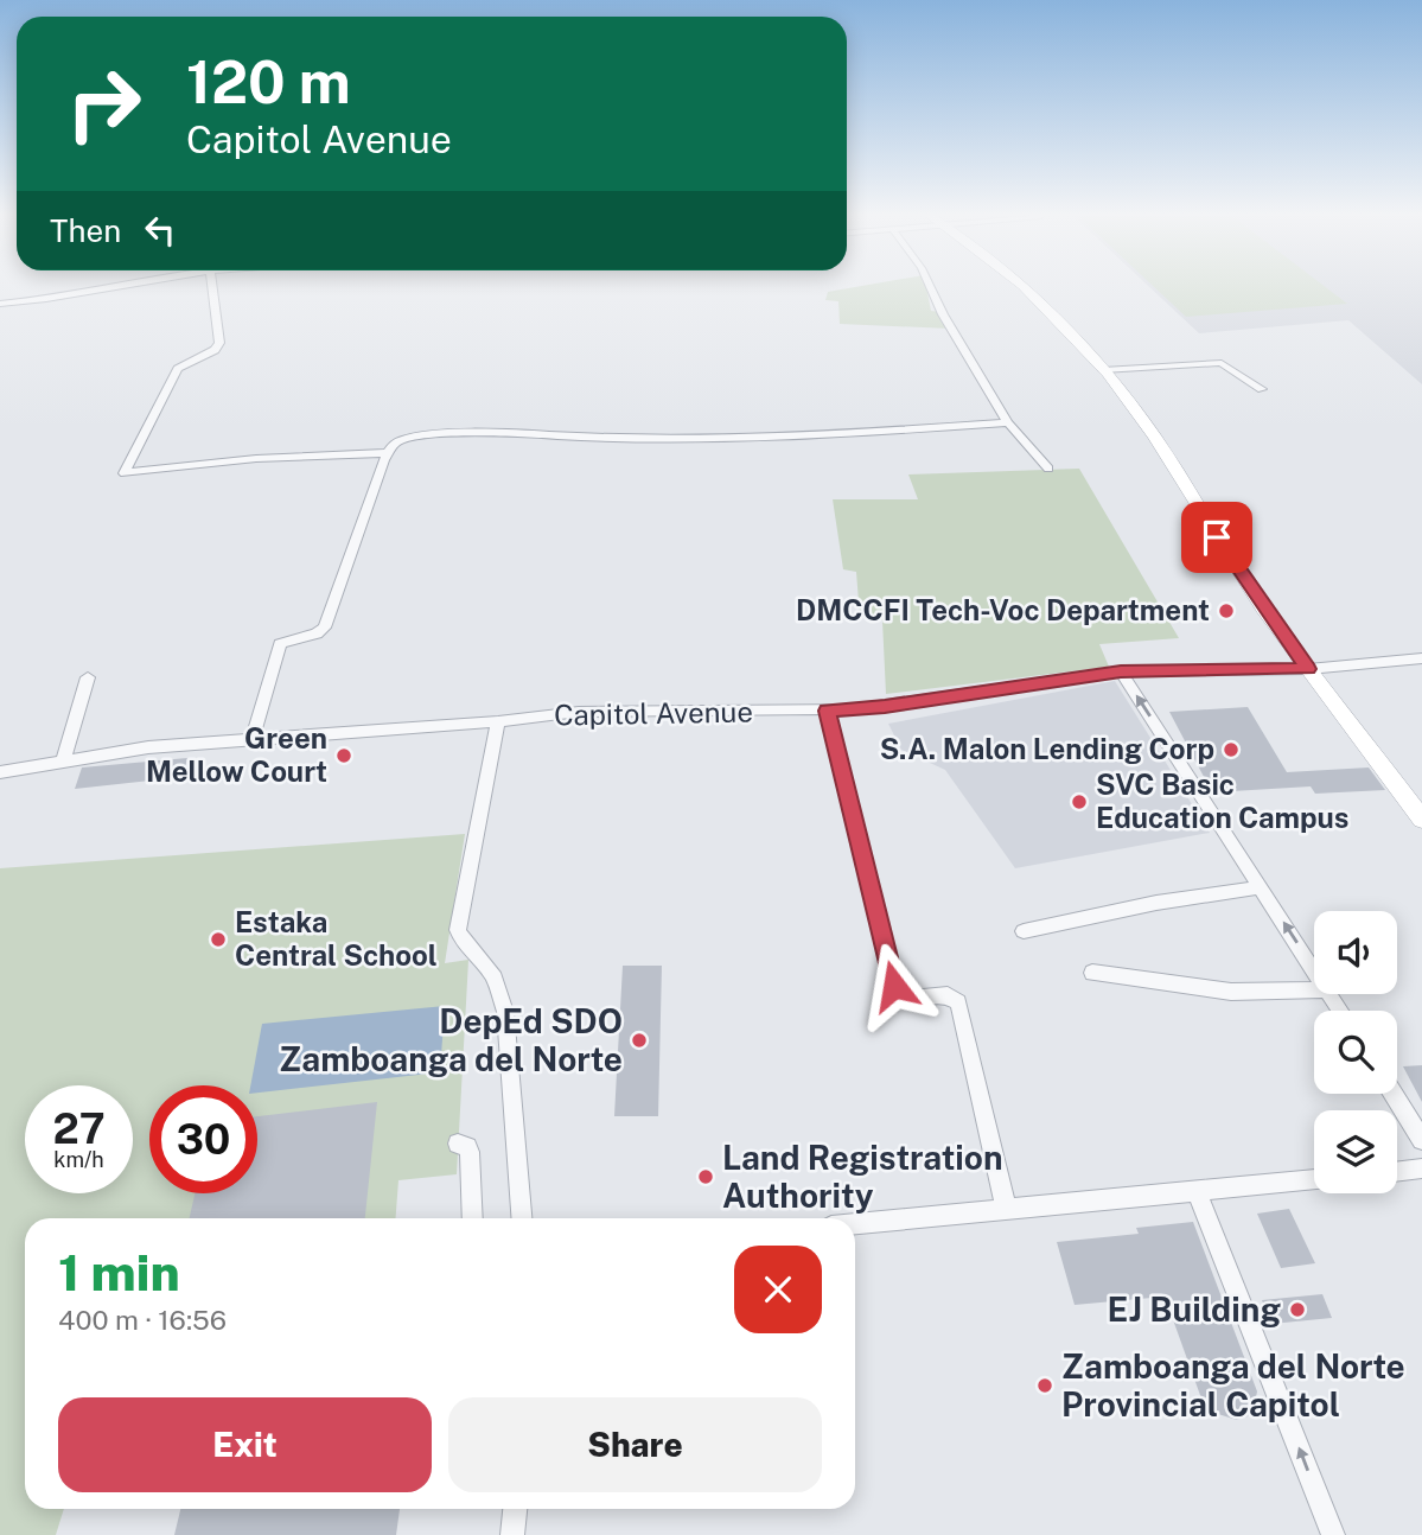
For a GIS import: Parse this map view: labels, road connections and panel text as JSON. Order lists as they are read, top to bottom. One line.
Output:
{"streets":{"street":["Capitol Avenue"]},"places":["DMCCFI Tech-Voc Department","S.A. Malon Lending Corp","Green Mellow Court","SVC Basic Education Campus","Estaka Central School","DepEd SDO Zamboanga del Norte","Land Registration Authority","EJ Building","Zamboanga del Norte Provincial Capitol"],"page":{"turn":["120 m","Capitol Avenue"],"then":"Then","speed":"27 km/h","limit":"30","heading":["1 min","400 m · 16:56"],"buttons":["Exit","Share"]}}
